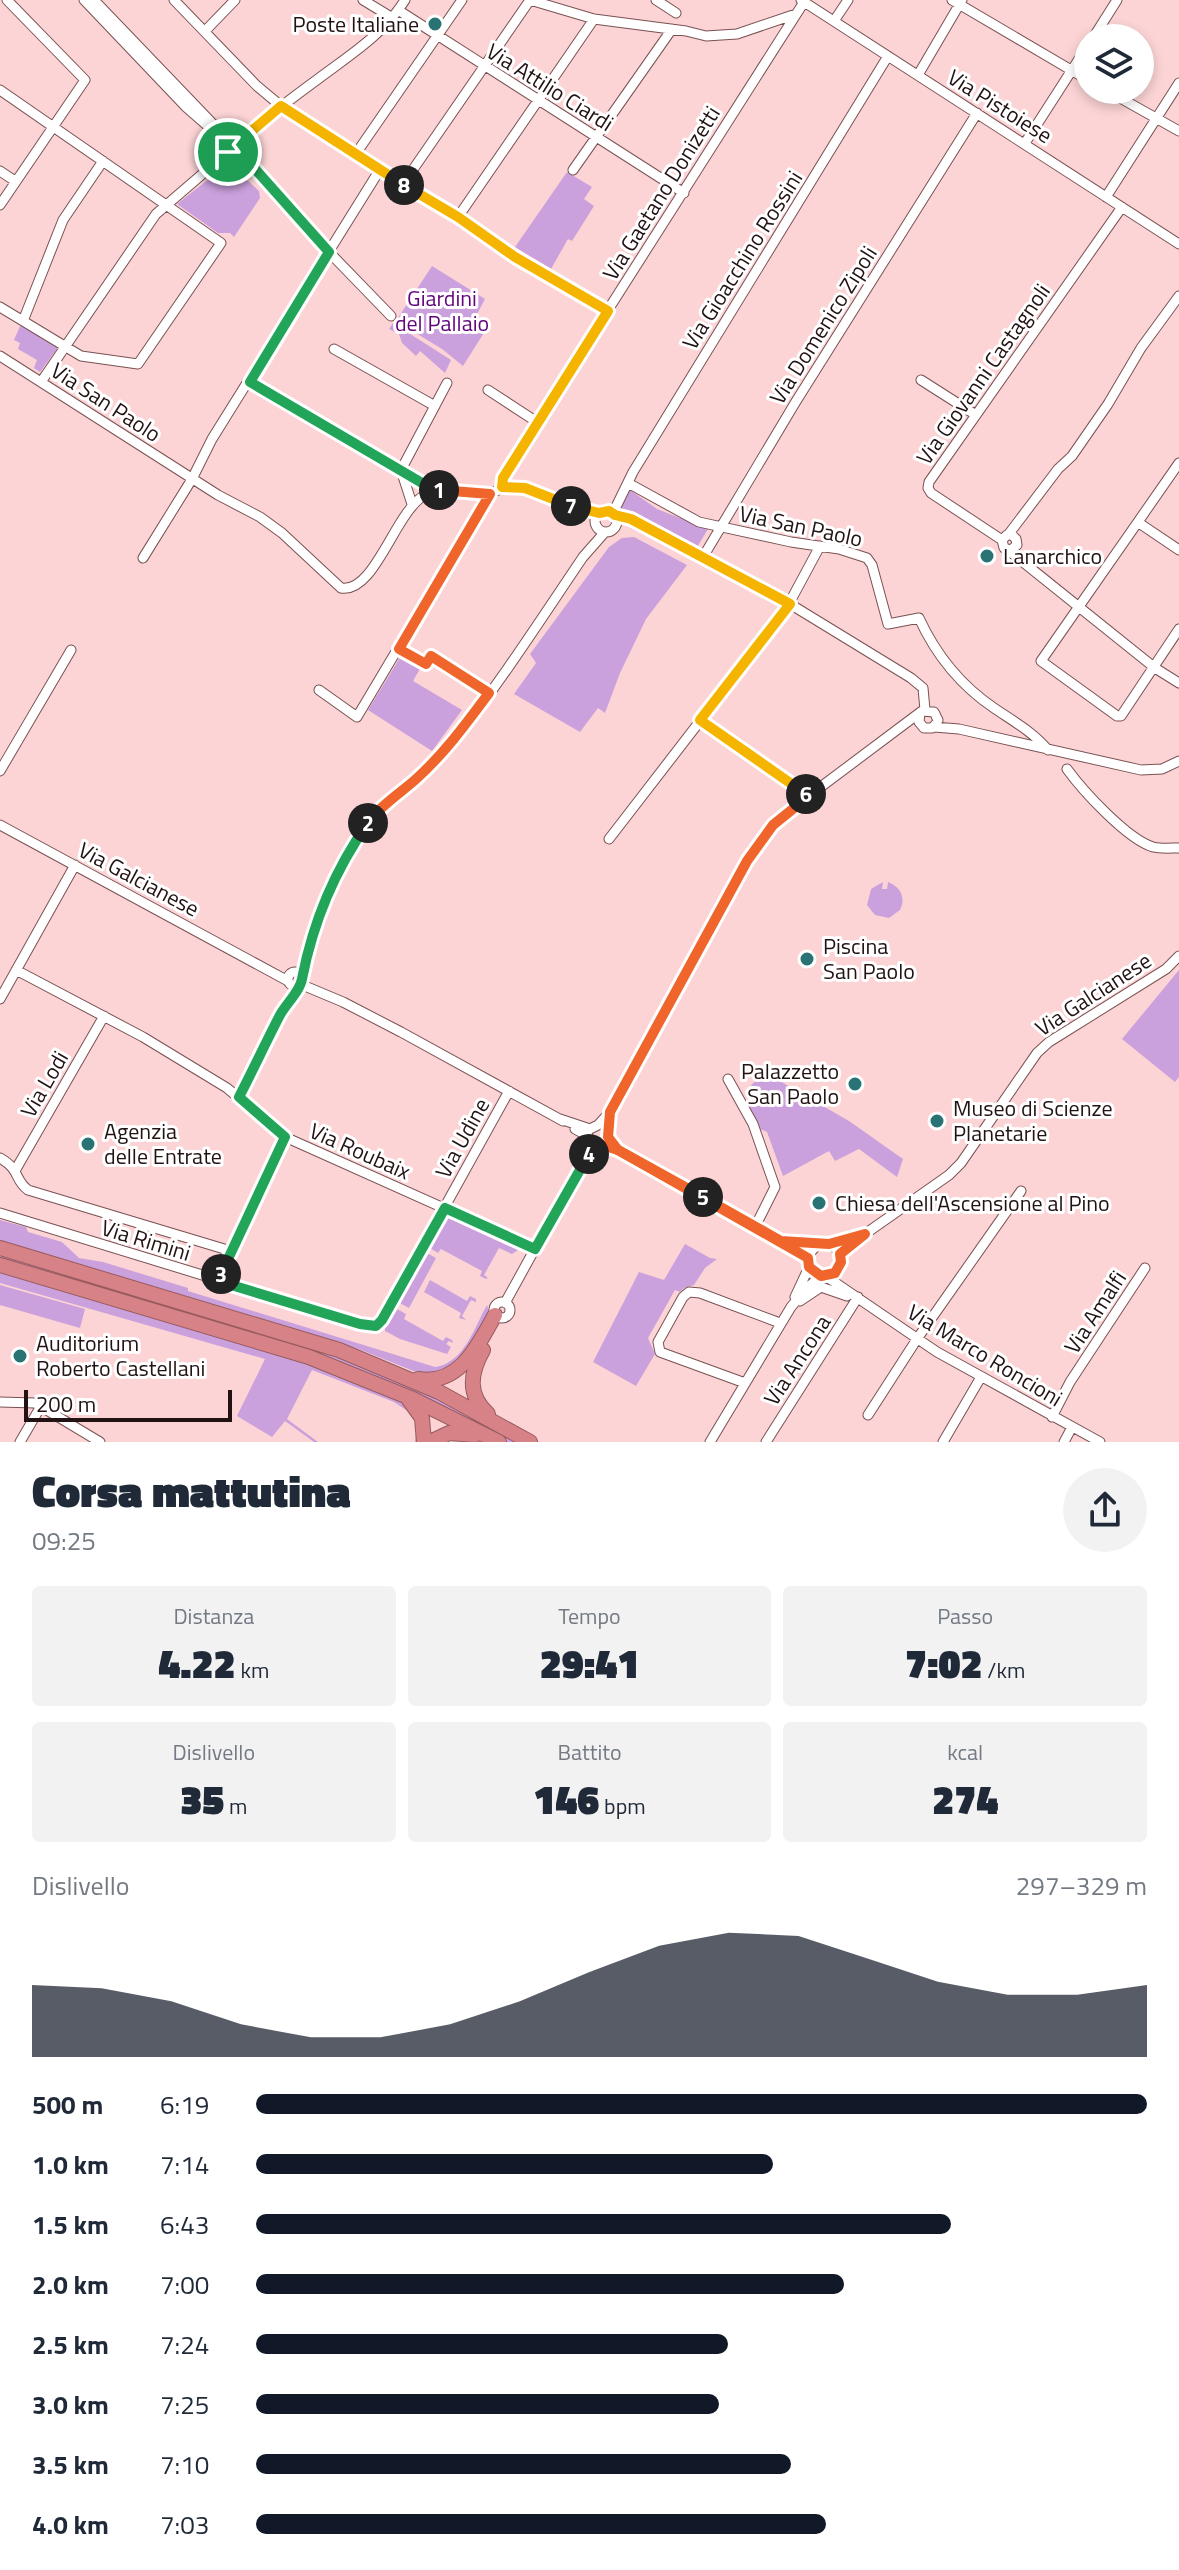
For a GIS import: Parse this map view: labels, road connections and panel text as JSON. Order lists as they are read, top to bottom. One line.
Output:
{"streets":{"street":["Via Attilio Ciardi","Via Pistoiese","Via Gaetano Donizetti","Via Gioacchino Rossini","Via Domenico Zipoli","Via Giovanni Castagnoli","Via San Paolo","Via Galcianese","Via Lodi","Via Udine","Via Roubaix","Via Rimini","Via Amalfi","Via Marco Roncioni","Via Ancona"]},"crossings":[["Via Attilio Ciardi","Via Gaetano Donizetti"],["Via Pistoiese","Via Gaetano Donizetti"],["Via Pistoiese","Via Gioacchino Rossini"],["Via Pistoiese","Via Domenico Zipoli"],["Via Pistoiese","Via Giovanni Castagnoli"],["Via Gioacchino Rossini","Via San Paolo"],["Via Domenico Zipoli","Via San Paolo"],["Via Galcianese","Via Udine"],["Via Galcianese","Via Marco Roncioni"],["Via Lodi","Via Roubaix"],["Via Udine","Via Roubaix"],["Via Udine","Via Rimini"],["Via Amalfi","Via Marco Roncioni"],["Via Marco Roncioni","Via Ancona"]],"parks":["Giardini del Pallaio"],"places":["Poste Italiane","Lanarchico","Piscina San Paolo","Palazzetto San Paolo","Museo di Scienze Planetarie","Agenzia delle Entrate","Chiesa dell'Ascensione al Pino","Auditorium Roberto Castellani"],"scale_bar":"200 m","page":{"pins":["8","1","7","6","2","4","5","3"],"scale":"200 m","heading":["Corsa mattutina","09:25"],"stats":[["Distanza","4.22 km"],["Tempo","29:41"],["Passo","7:02 /km"],["Dislivello","35 m"],["Battito","146 bpm"],["kcal","274"]],"chart":["Dislivello","297–329 m"],"list":[{"name":"500 m","note":"6:19"},{"name":"1.0 km","note":"7:14"},{"name":"1.5 km","note":"6:43"},{"name":"2.0 km","note":"7:00"},{"name":"2.5 km","note":"7:24"},{"name":"3.0 km","note":"7:25"},{"name":"3.5 km","note":"7:10"},{"name":"4.0 km","note":"7:03"}]}}
